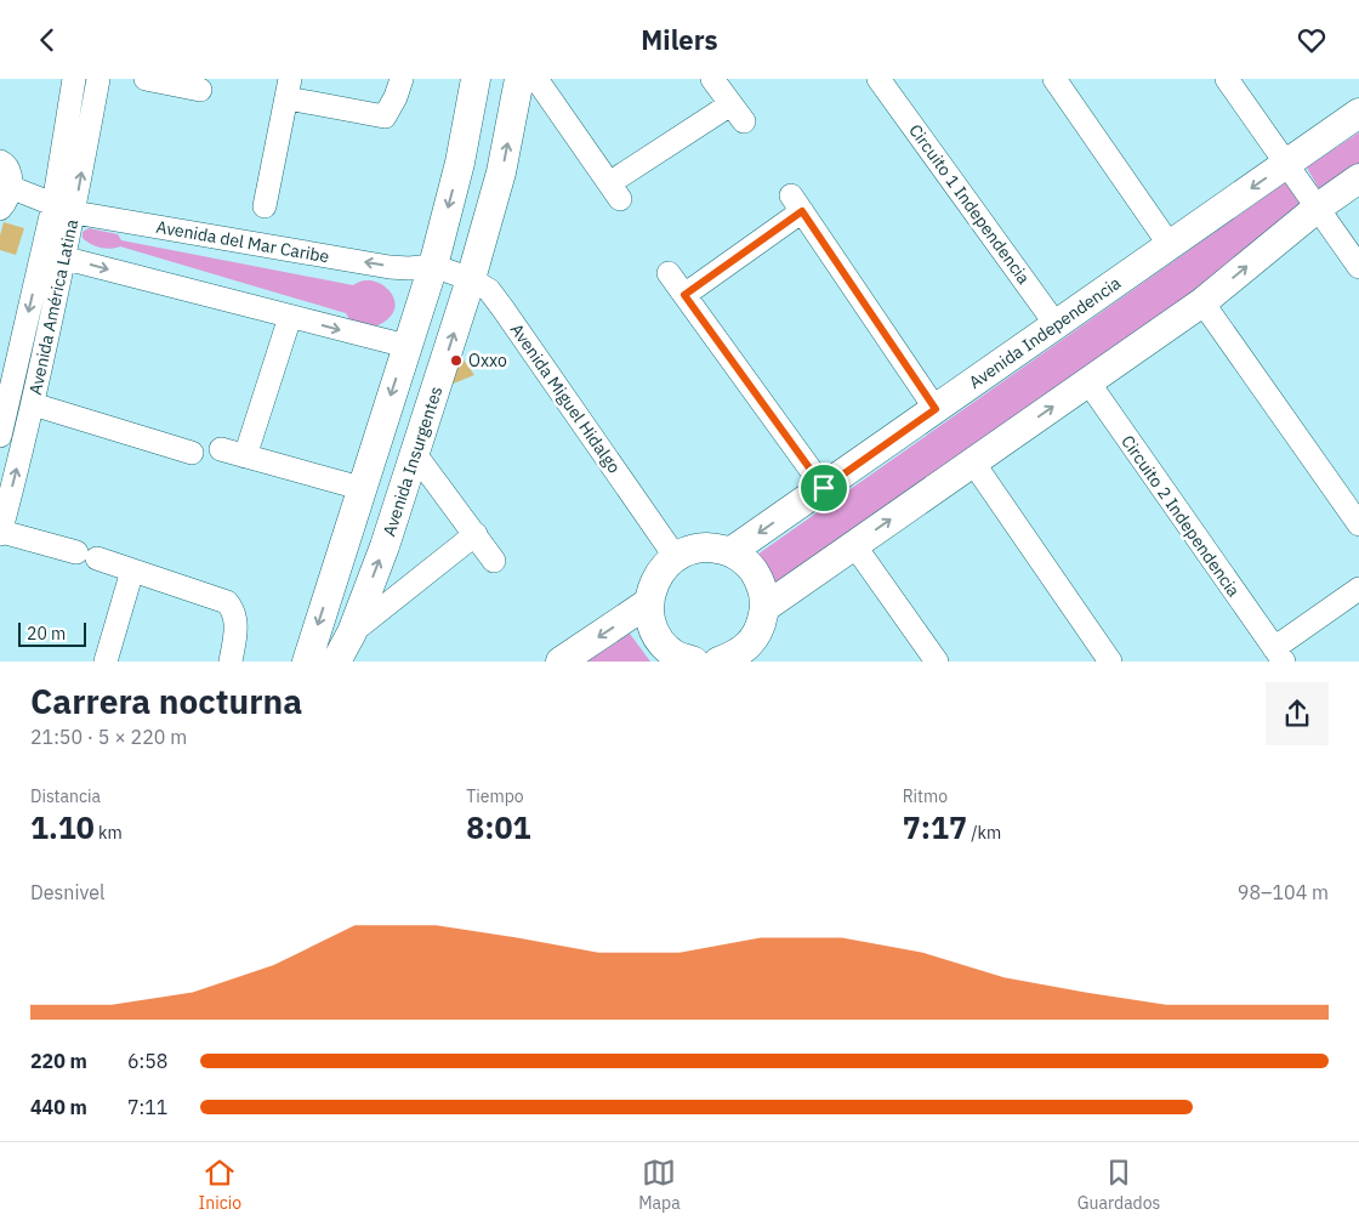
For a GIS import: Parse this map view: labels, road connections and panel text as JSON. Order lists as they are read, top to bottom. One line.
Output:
{"streets":{"main road":["Avenida Independencia","Avenida Insurgentes"],"street":["Circuito 1 Independencia","Avenida del Mar Caribe","Avenida América Latina","Avenida Miguel Hidalgo","Circuito 2 Independencia"]},"crossings":[["Circuito 1 Independencia","Avenida Independencia"],["Avenida del Mar Caribe","Avenida América Latina"],["Avenida del Mar Caribe","Avenida Miguel Hidalgo"],["Avenida Miguel Hidalgo","Avenida Insurgentes"]],"places":["Oxxo"],"scale_bar":"20 m","page":{"header":"Milers","scale":"20 m","heading":["Carrera nocturna","21:50 · 5 × 220 m"],"stats":[["Distancia","1.10 km"],["Tiempo","8:01"],["Ritmo","7:17 /km"]],"chart":["Desnivel","98–104 m"],"list":[{"name":"220 m","note":"6:58"},{"name":"440 m","note":"7:11"}],"tabs":["Inicio","Mapa","Guardados"]}}
